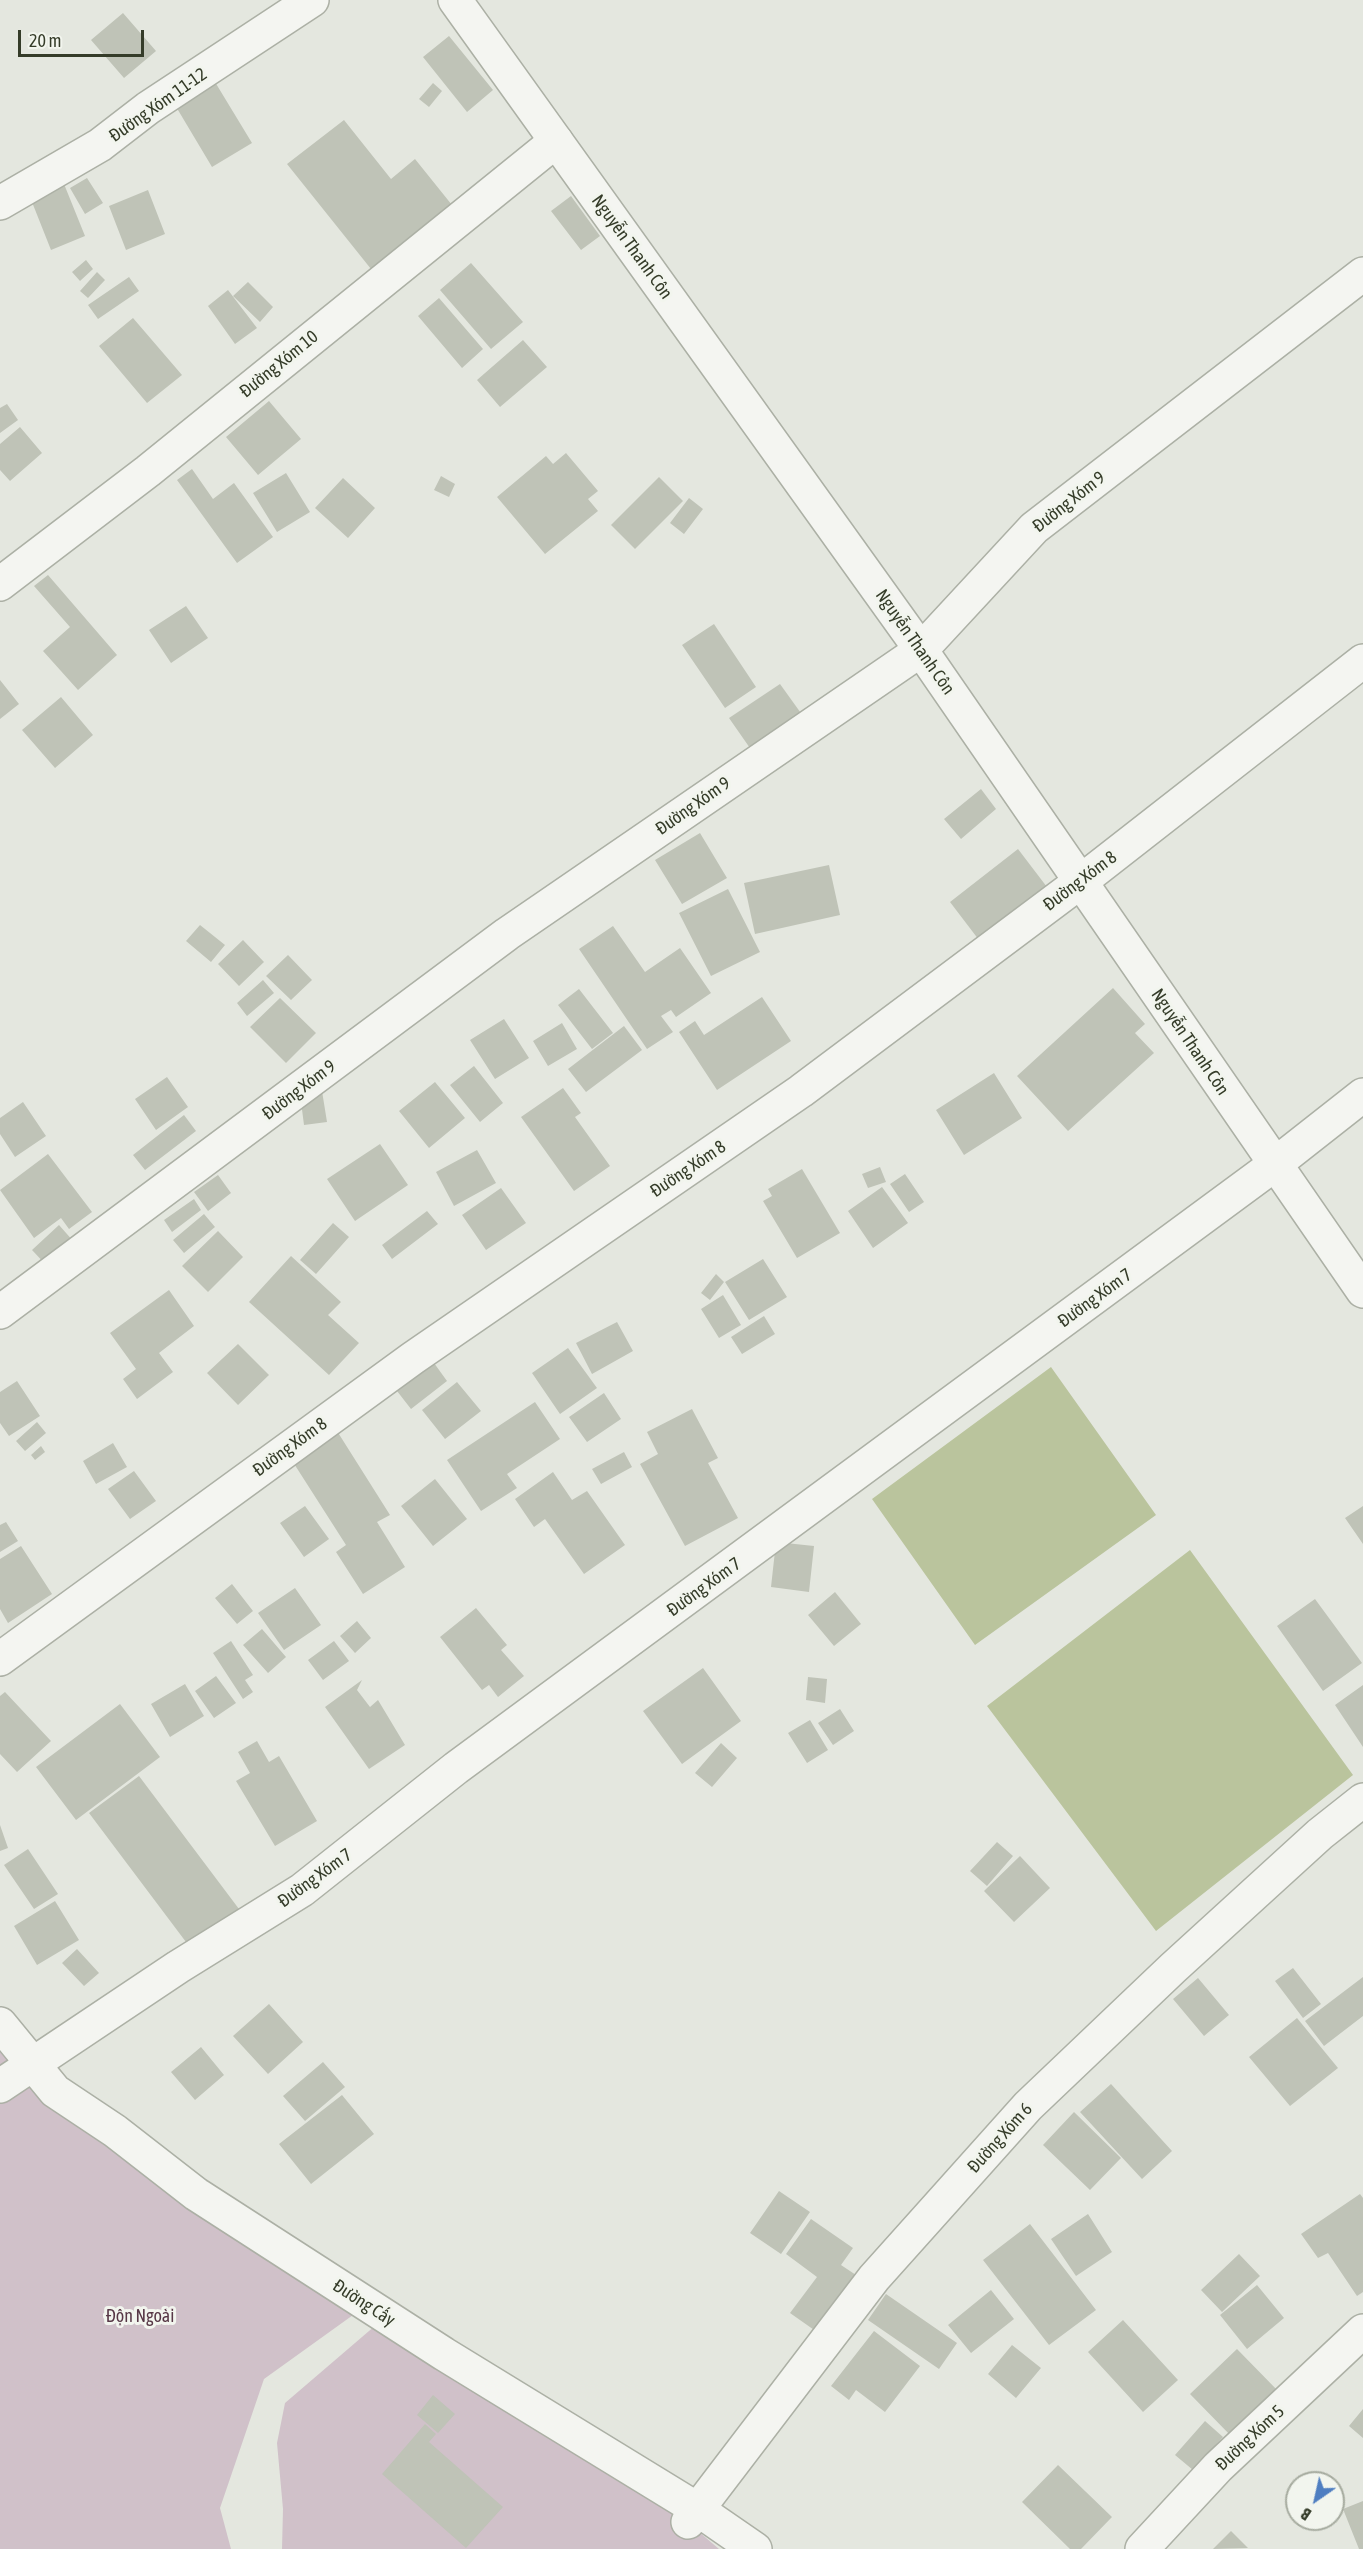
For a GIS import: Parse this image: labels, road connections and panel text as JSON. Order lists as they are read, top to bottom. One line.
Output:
{"streets":{"street":["Đường Xóm 11-12","Nguyễn Thanh Côn","Đường Xóm 10","Đường Xóm 9","Đường Xóm 8","Đường Xóm 7","Đường Xóm 6","Đường Cấy","Đường Xóm 5"]},"crossings":[["Nguyễn Thanh Côn","Đường Xóm 10"],["Nguyễn Thanh Côn","Đường Xóm 9"],["Nguyễn Thanh Côn","Đường Xóm 8"],["Nguyễn Thanh Côn","Đường Xóm 7"],["Đường Xóm 7","Đường Cấy"],["Đường Xóm 6","Đường Cấy"]],"parks":["Độn Ngoài"],"scale_bar":"20 m","north":"bottom left"}
